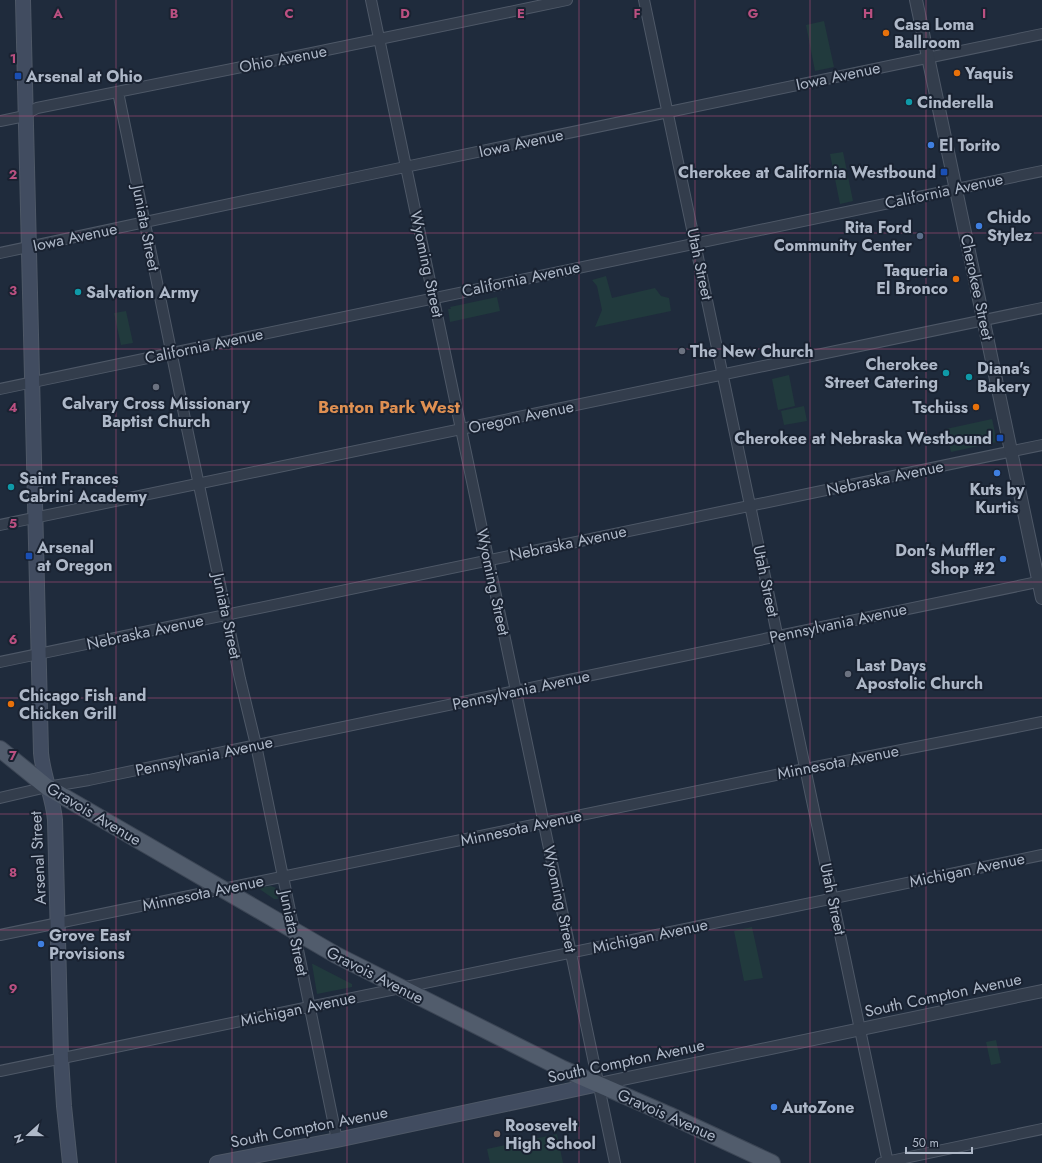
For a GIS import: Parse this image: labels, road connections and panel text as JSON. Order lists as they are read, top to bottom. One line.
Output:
{"streets":{"main road":["Gravois Avenue","Arsenal Street","South Compton Avenue"],"street":["Ohio Avenue","Iowa Avenue","California Avenue","Juniata Street","Wyoming Street","Utah Street","Cherokee Street","Oregon Avenue","Nebraska Avenue","Pennsylvania Avenue","Minnesota Avenue","Michigan Avenue"]},"crossings":[["Ohio Avenue","Juniata Street"],["Ohio Avenue","Wyoming Street"],["Ohio Avenue","Arsenal Street"],["Iowa Avenue","Juniata Street"],["Iowa Avenue","Wyoming Street"],["Iowa Avenue","Utah Street"],["Iowa Avenue","Cherokee Street"],["Iowa Avenue","Arsenal Street"],["California Avenue","Juniata Street"],["California Avenue","Wyoming Street"],["California Avenue","Utah Street"],["California Avenue","Cherokee Street"],["California Avenue","Arsenal Street"],["Juniata Street","Oregon Avenue"],["Juniata Street","Nebraska Avenue"],["Juniata Street","Pennsylvania Avenue"],["Juniata Street","Minnesota Avenue"],["Juniata Street","Gravois Avenue"],["Juniata Street","Michigan Avenue"],["Juniata Street","South Compton Avenue"],["Wyoming Street","Oregon Avenue"],["Wyoming Street","Nebraska Avenue"],["Wyoming Street","Pennsylvania Avenue"],["Wyoming Street","Minnesota Avenue"],["Wyoming Street","Gravois Avenue"],["Wyoming Street","Michigan Avenue"],["Wyoming Street","South Compton Avenue"],["Utah Street","Oregon Avenue"],["Utah Street","Nebraska Avenue"],["Utah Street","Pennsylvania Avenue"],["Utah Street","Minnesota Avenue"],["Utah Street","Michigan Avenue"],["Utah Street","South Compton Avenue"],["Cherokee Street","Oregon Avenue"],["Cherokee Street","Nebraska Avenue"],["Cherokee Street","Pennsylvania Avenue"],["Oregon Avenue","Arsenal Street"],["Nebraska Avenue","Arsenal Street"],["Pennsylvania Avenue","Gravois Avenue"],["Pennsylvania Avenue","Arsenal Street"],["Minnesota Avenue","Gravois Avenue"],["Minnesota Avenue","Arsenal Street"],["Gravois Avenue","Arsenal Street"],["Gravois Avenue","Michigan Avenue"],["Gravois Avenue","South Compton Avenue"],["Arsenal Street","Michigan Avenue"]],"districts":["Benton Park West"],"places":{"other":["Casa Loma Ballroom","Yaquis","Cinderella","El Torito","Chido Stylez","Rita Ford Community Center","Taqueria El Bronco","Salvation Army","The New Church","Cherokee Street Catering","Diana's Bakery","Calvary Cross Missionary Baptist Church","Tschüss","Kuts by Kurtis","Saint Frances Cabrini Academy","Don's Muffler Shop #2","Last Days Apostolic Church","Chicago Fish and Chicken Grill","Grove East Provisions","AutoZone","Roosevelt High School"],"transit":["Arsenal at Ohio","Cherokee at California Westbound","Cherokee at Nebraska Westbound","Arsenal at Oregon"]},"scale_bar":"50 m","north":"left","grid":{"columns":["A","B","C","D","E","F","G","H","I"],"rows":["1","2","3","4","5","6","7","8","9"]}}
